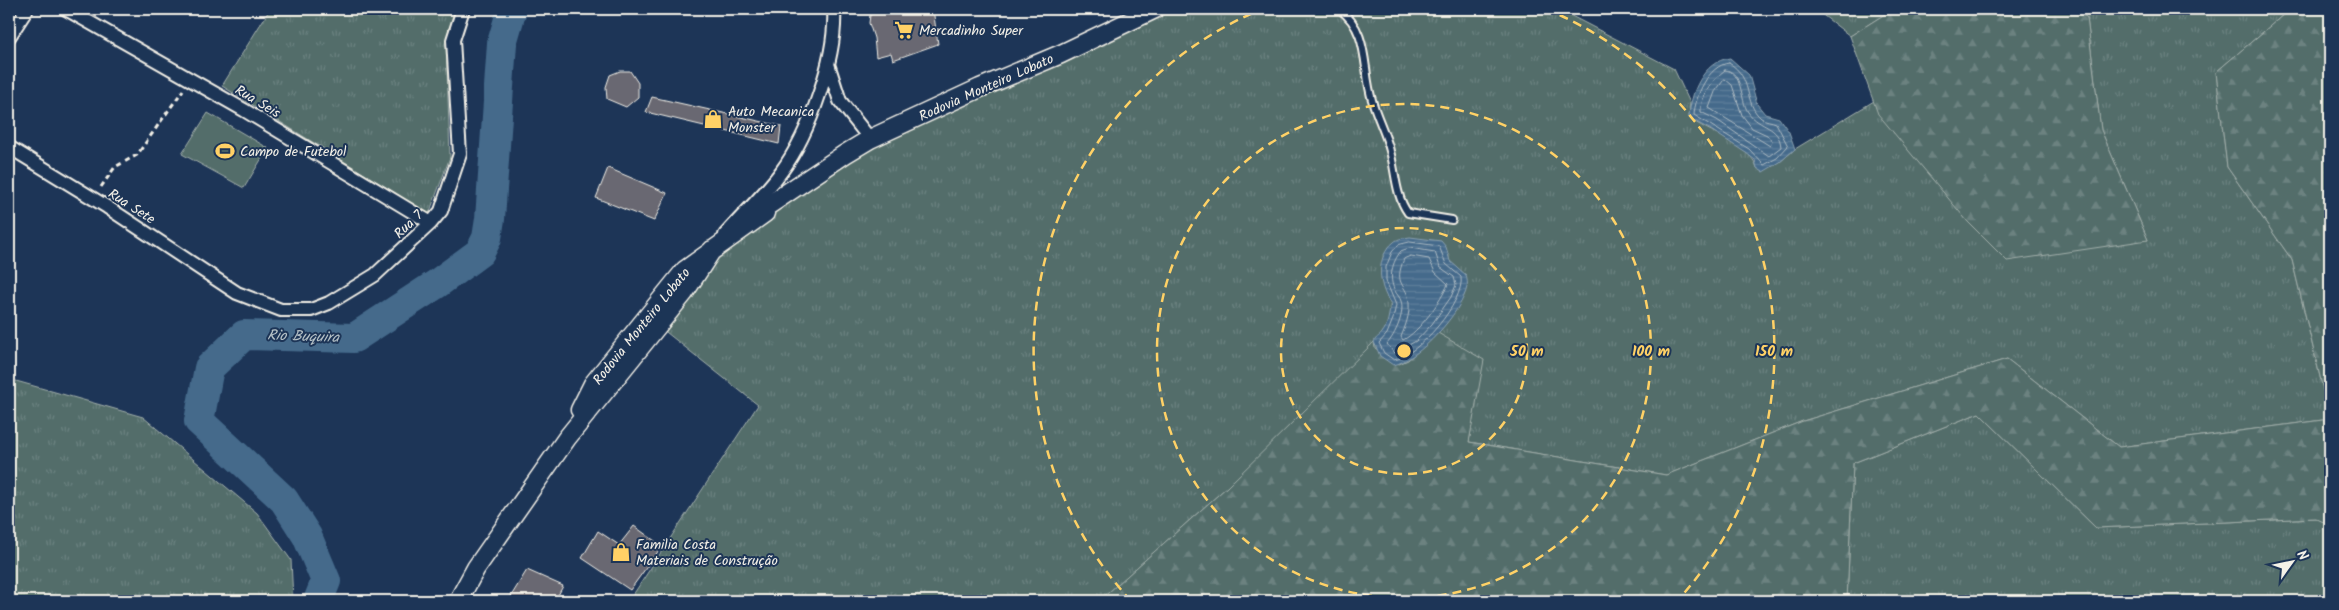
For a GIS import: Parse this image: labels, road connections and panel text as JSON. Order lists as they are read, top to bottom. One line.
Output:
{"streets":{"main road":["Rodovia Monteiro Lobato"],"street":["Rua Seis","Rua Sete","Rua 7"]},"crossings":[["Rua Seis","Rua 7"],["Rua Sete","Rua 7"]],"water":["Rio Buquira"],"places":{"supermarket":["Mercadinho Super"],"shop":["Auto Mecanica Monster","Familia Costa Materiais de Construção"],"sports":["Campo de Futebol"]},"north":"top right","rings":["50 m","100 m","150 m"]}
